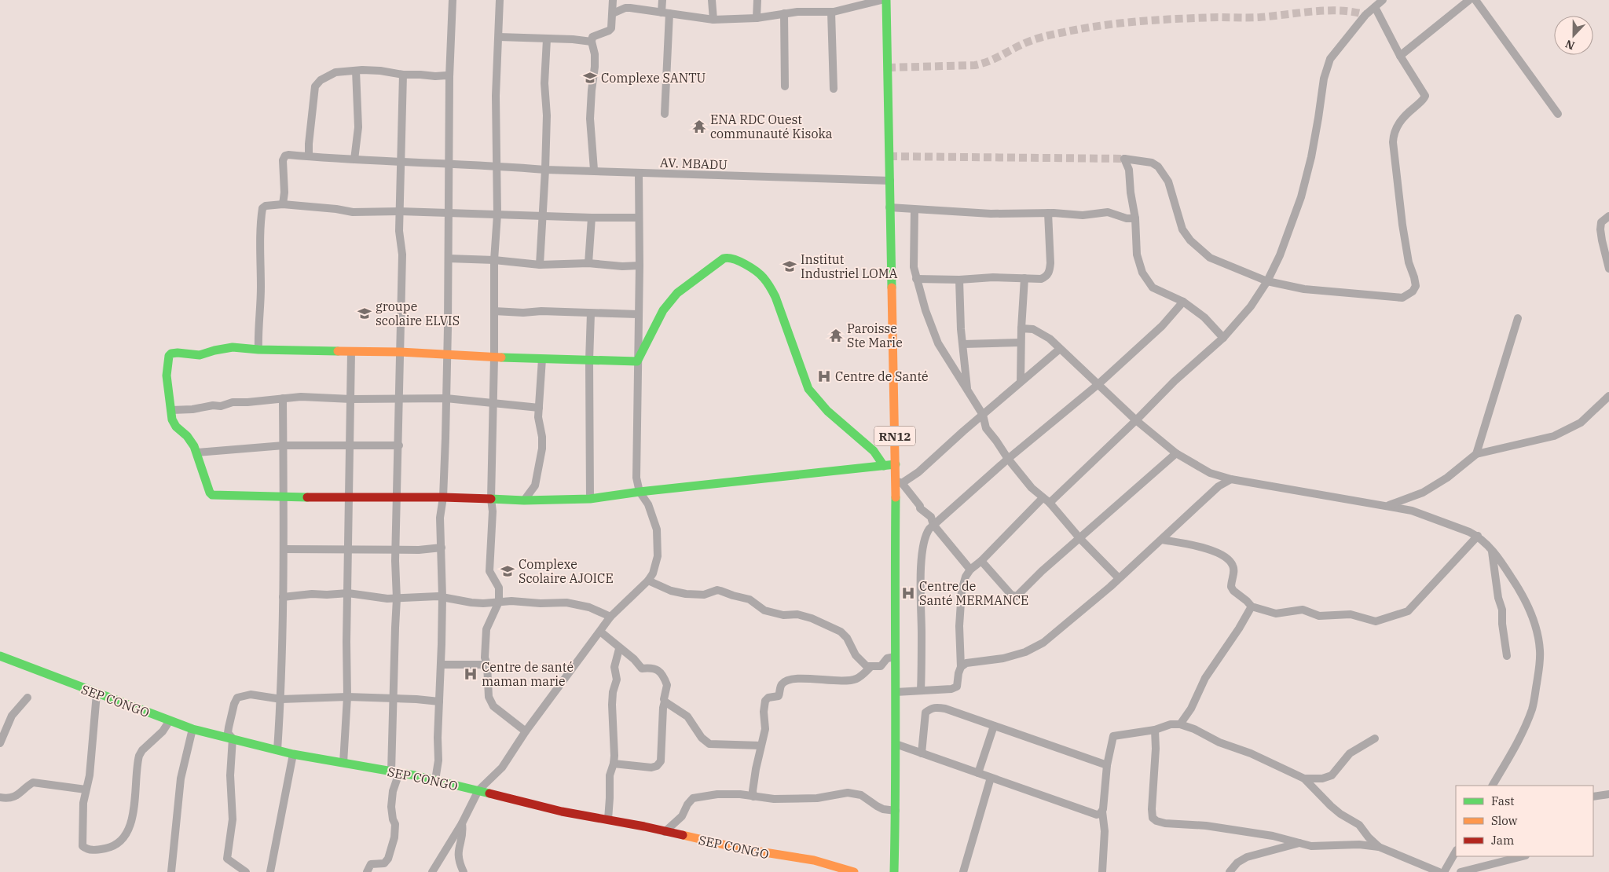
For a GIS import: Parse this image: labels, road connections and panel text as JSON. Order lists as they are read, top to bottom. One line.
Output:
{"streets":{"street":["AV. MBADU","RN12","SEP CONGO"]},"crossings":[["AV. MBADU","RN12"]],"places":{"school or university":["Complexe SANTU","Institut Industriel LOMA","groupe scolaire ELVIS","Complexe Scolaire AJOICE"],"temple":["ENA RDC Ouest communauté Kisoka","Paroisse Ste Marie"],"hospital":["Centre de Santé","Centre de Santé MERMANCE","Centre de santé maman marie"]},"legend":["Fast","Slow","Jam"],"north":"bottom"}
